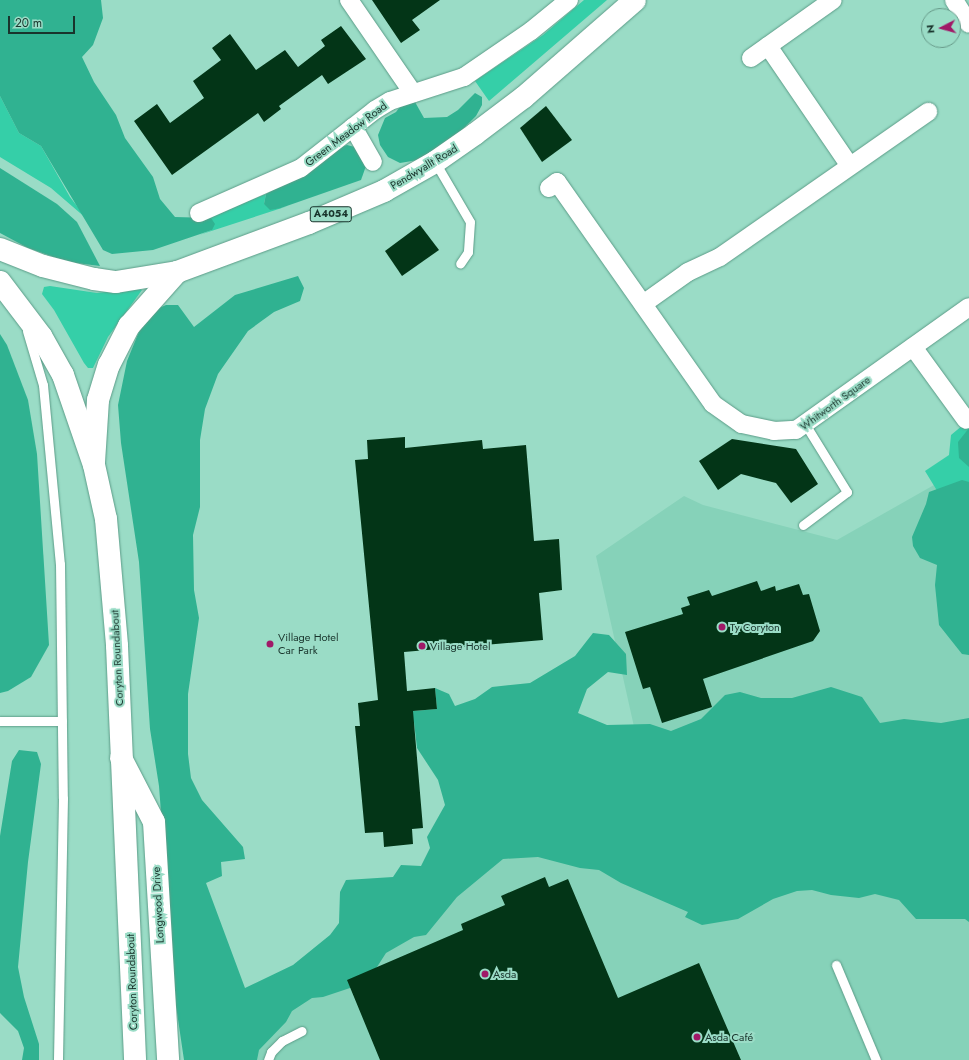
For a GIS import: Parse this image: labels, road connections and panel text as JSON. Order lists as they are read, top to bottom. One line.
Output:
{"streets":{"main road":["Pendwyallt Road","A4054","Coryton Roundabout","Longwood Drive"],"street":["Green Meadow Road","Whitworth Square"]},"crossings":[["Pendwyallt Road","Coryton Roundabout"],["Coryton Roundabout","Longwood Drive"]],"places":["Ty Coryton","Village Hotel Car Park","Village Hotel","Asda","Asda Café"],"scale_bar":"20 m","north":"left"}
